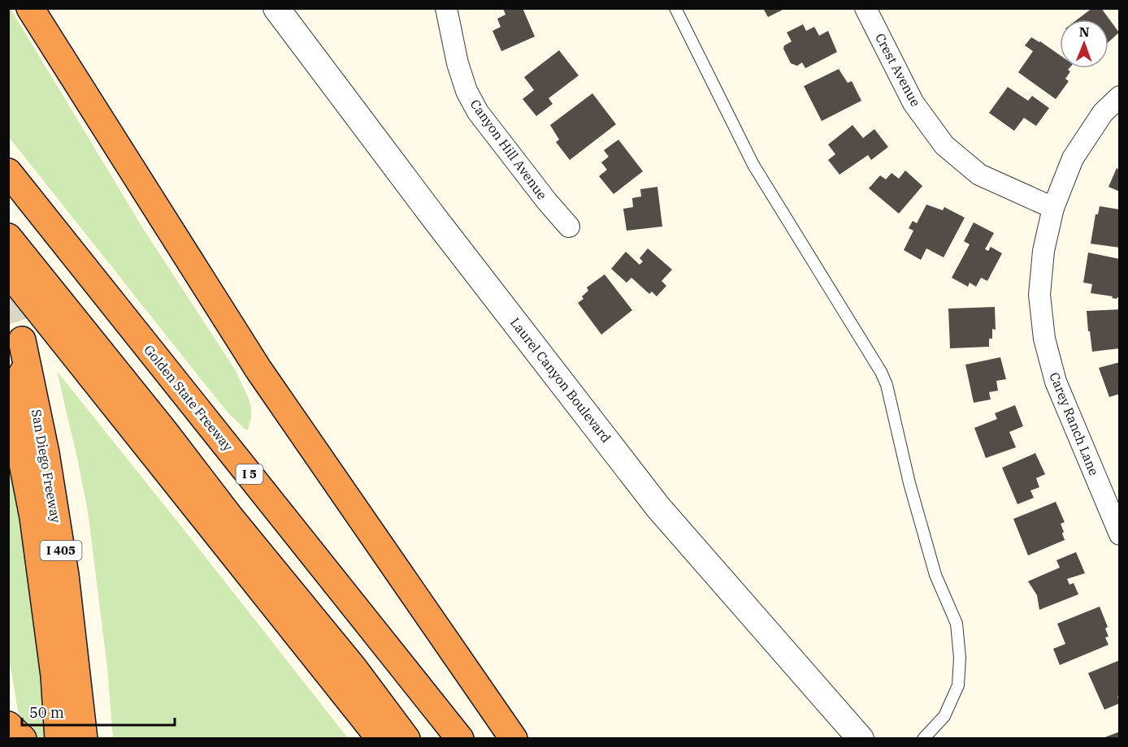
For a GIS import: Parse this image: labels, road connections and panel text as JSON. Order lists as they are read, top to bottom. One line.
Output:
{"streets":{"highway":["Golden State Freeway","San Diego Freeway","I 5","I 405"],"street":["Crest Avenue","Canyon Hill Avenue","Laurel Canyon Boulevard","Carey Ranch Lane"]},"crossings":[["Crest Avenue","Carey Ranch Lane"]],"scale_bar":"50 m","north":"top"}
